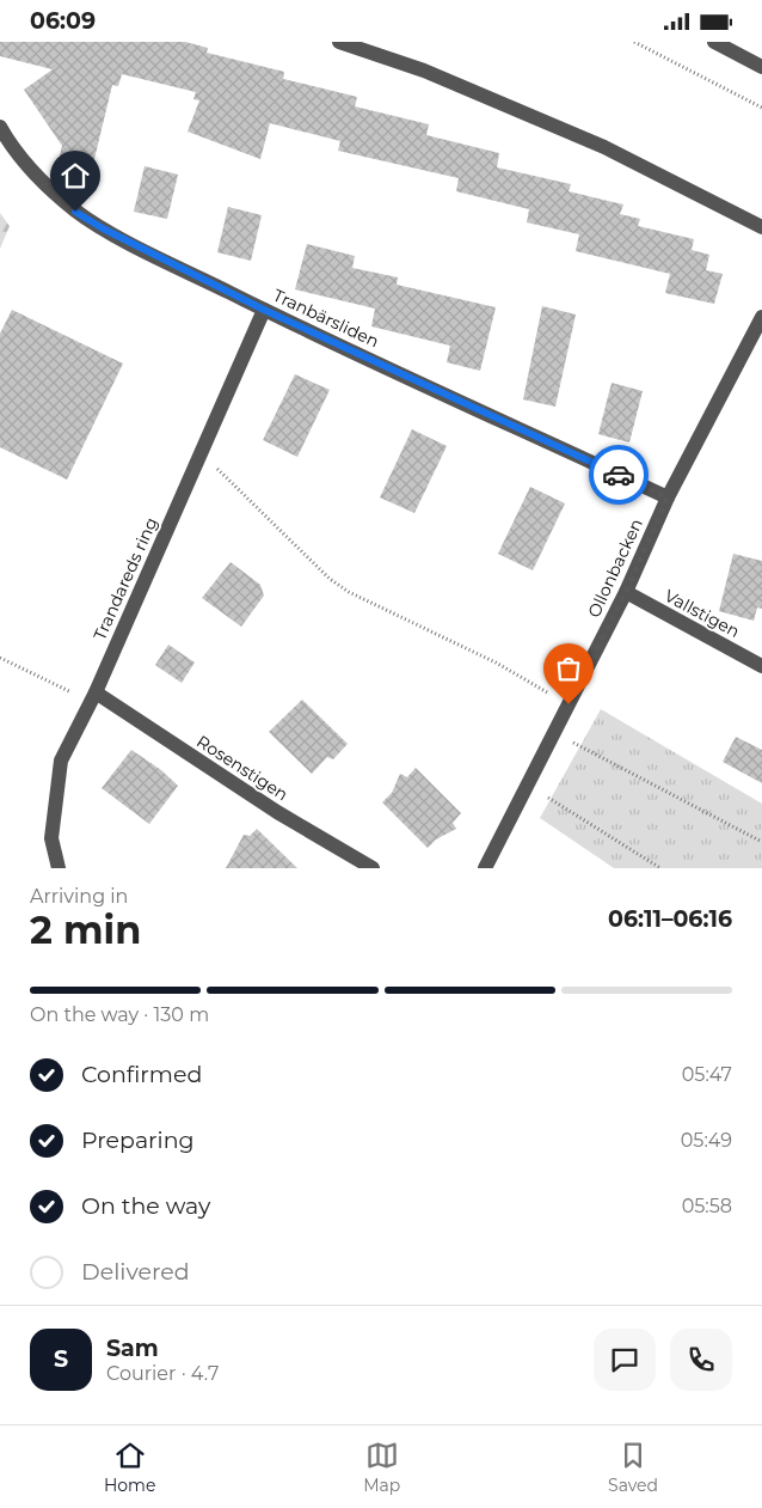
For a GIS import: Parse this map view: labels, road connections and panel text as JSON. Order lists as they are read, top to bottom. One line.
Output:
{"streets":{"street":["Tranbärsliden","Ollonbacken","Trandareds ring","Vallstigen","Rosenstigen"]},"crossings":[["Tranbärsliden","Ollonbacken"],["Tranbärsliden","Trandareds ring"],["Ollonbacken","Vallstigen"],["Trandareds ring","Rosenstigen"]],"page":{"status":"06:09","heading":["2 min","Arriving in","06:11–06:16"],"panel":["Sam","Courier · 4.7"],"bar":"On the way · 130 m","list":[["Confirmed","05:47"],["Preparing","05:49"],["On the way","05:58"],"Delivered"],"round":"S","tabs":["Home","Map","Saved"]}}
